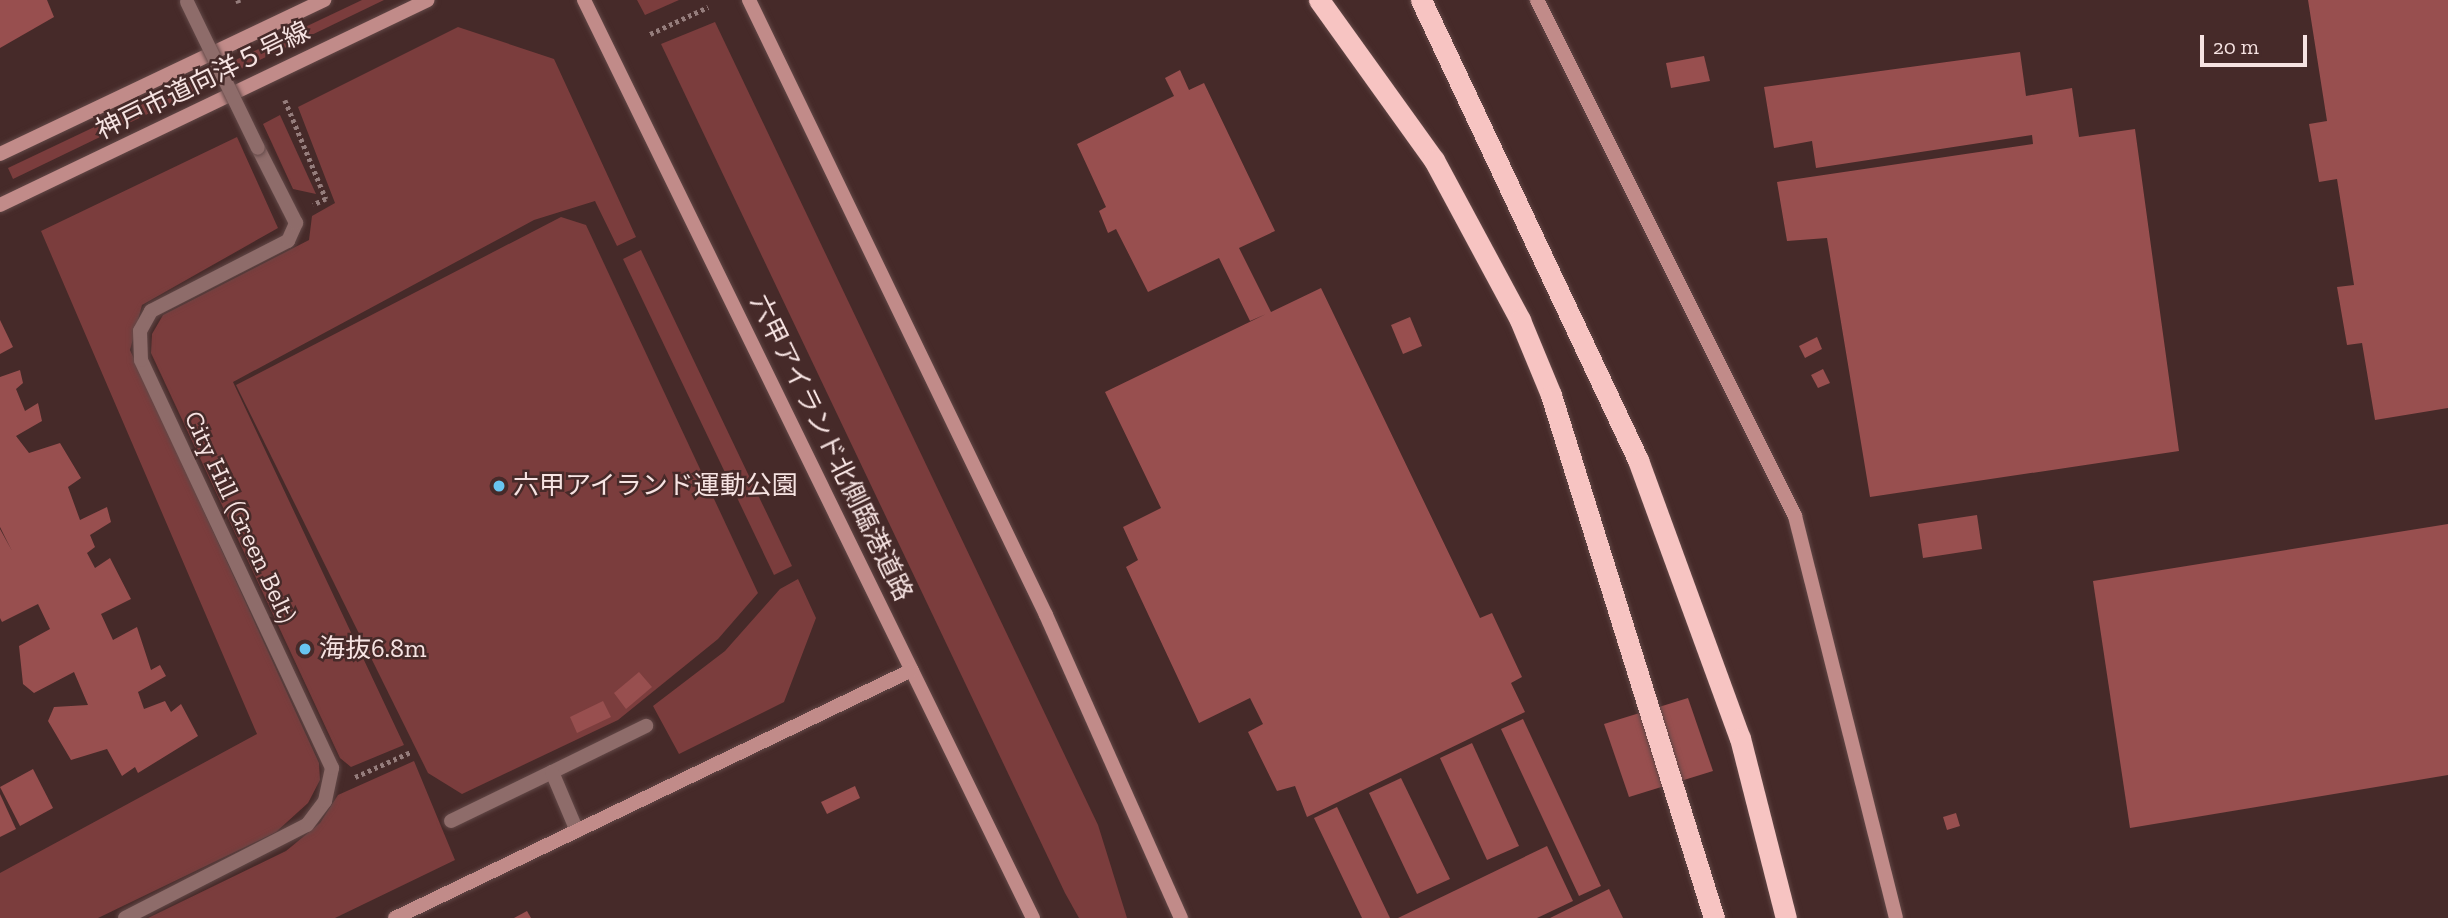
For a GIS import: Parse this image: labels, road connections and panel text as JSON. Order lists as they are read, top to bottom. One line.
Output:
{"streets":{"street":["神戸市道向洋５号線","六甲アイランド北側臨港道路","City Hill (Green Belt)"]},"places":["六甲アイランド運動公園","海抜6.8m"],"scale_bar":"20 m"}
